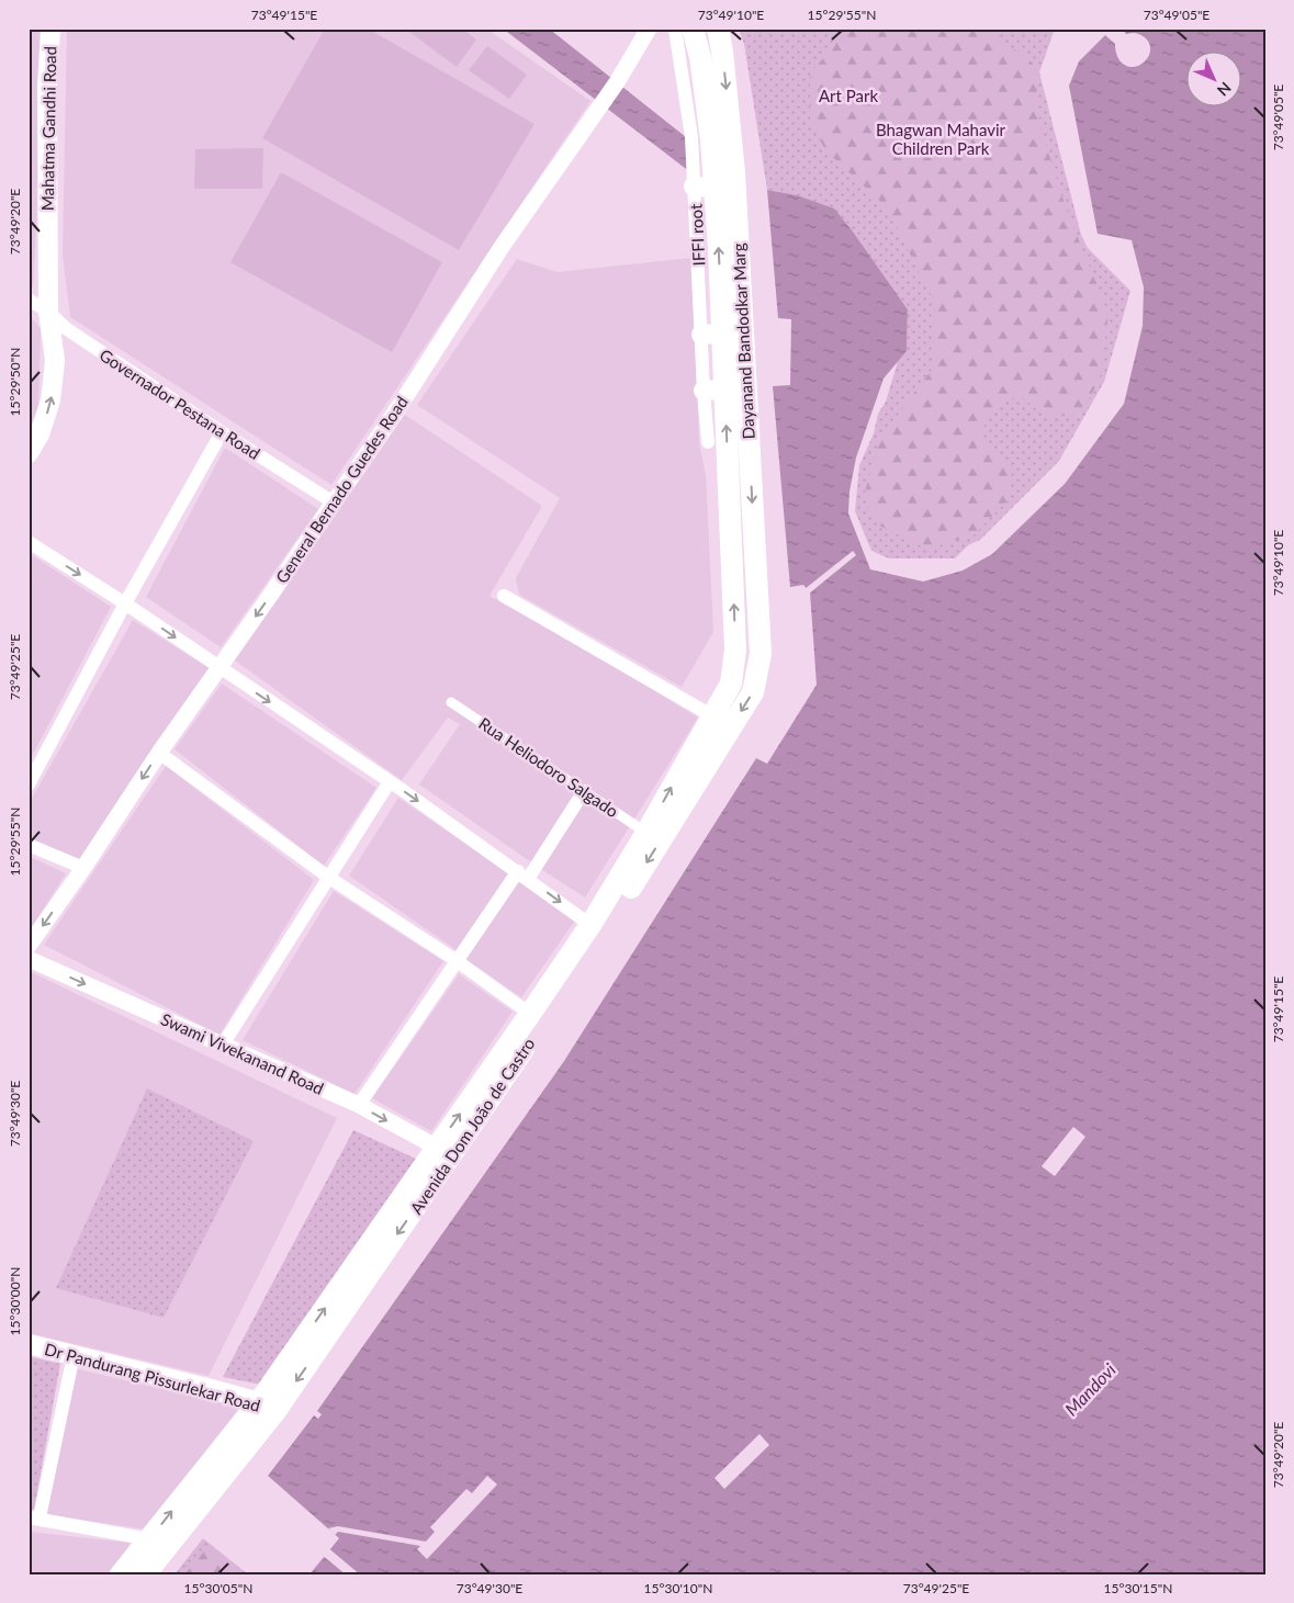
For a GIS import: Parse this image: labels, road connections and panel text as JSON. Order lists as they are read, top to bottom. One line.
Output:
{"streets":{"main road":["Mahatma Gandhi Road","Dayanand Bandodkar Marg","Avenida Dom João de Castro","Dr Pandurang Pissurlekar Road"],"street":["IFFI root","Governador Pestana Road","General Bernado Guedes Road","Rua Heliodoro Salgado","Swami Vivekanand Road"]},"crossings":[["Mahatma Gandhi Road","Governador Pestana Road"],["IFFI root","Dayanand Bandodkar Marg"],["IFFI root","Avenida Dom João de Castro"],["Dayanand Bandodkar Marg","Avenida Dom João de Castro"],["Governador Pestana Road","General Bernado Guedes Road"],["Rua Heliodoro Salgado","Avenida Dom João de Castro"],["Swami Vivekanand Road","Avenida Dom João de Castro"],["Avenida Dom João de Castro","Dr Pandurang Pissurlekar Road"]],"one_way":["Dayanand Bandodkar Marg","Swami Vivekanand Road"],"water":["Mandovi"],"parks":["Art Park","Bhagwan Mahavir Children Park"],"north":"bottom right","coordinates":["73°49'15\"E","73°49'10\"E","15°29'55\"N","73°49'05\"E","73°49'20\"E","15°29'50\"N","73°49'25\"E","73°49'30\"E","15°30'00\"N","15°30'05\"N","15°30'10\"N","15°30'15\"N"]}
